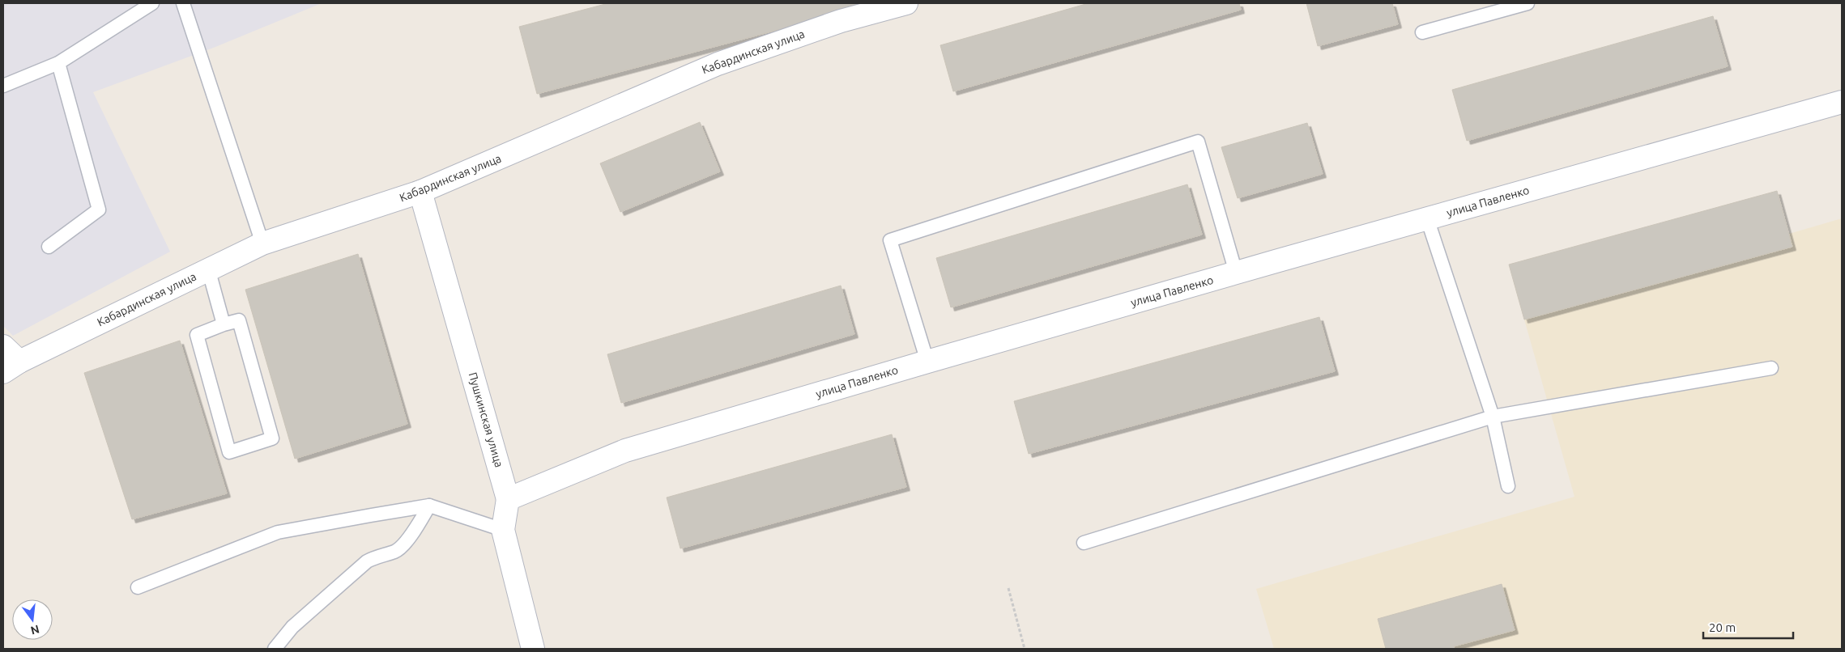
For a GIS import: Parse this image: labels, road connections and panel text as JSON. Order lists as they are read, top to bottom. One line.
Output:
{"streets":{"main road":["Кабардинская улица","улица Павленко","Пушкинская улица"]},"crossings":[["Кабардинская улица","Пушкинская улица"],["улица Павленко","Пушкинская улица"]],"scale_bar":"20 m","north":"bottom"}
